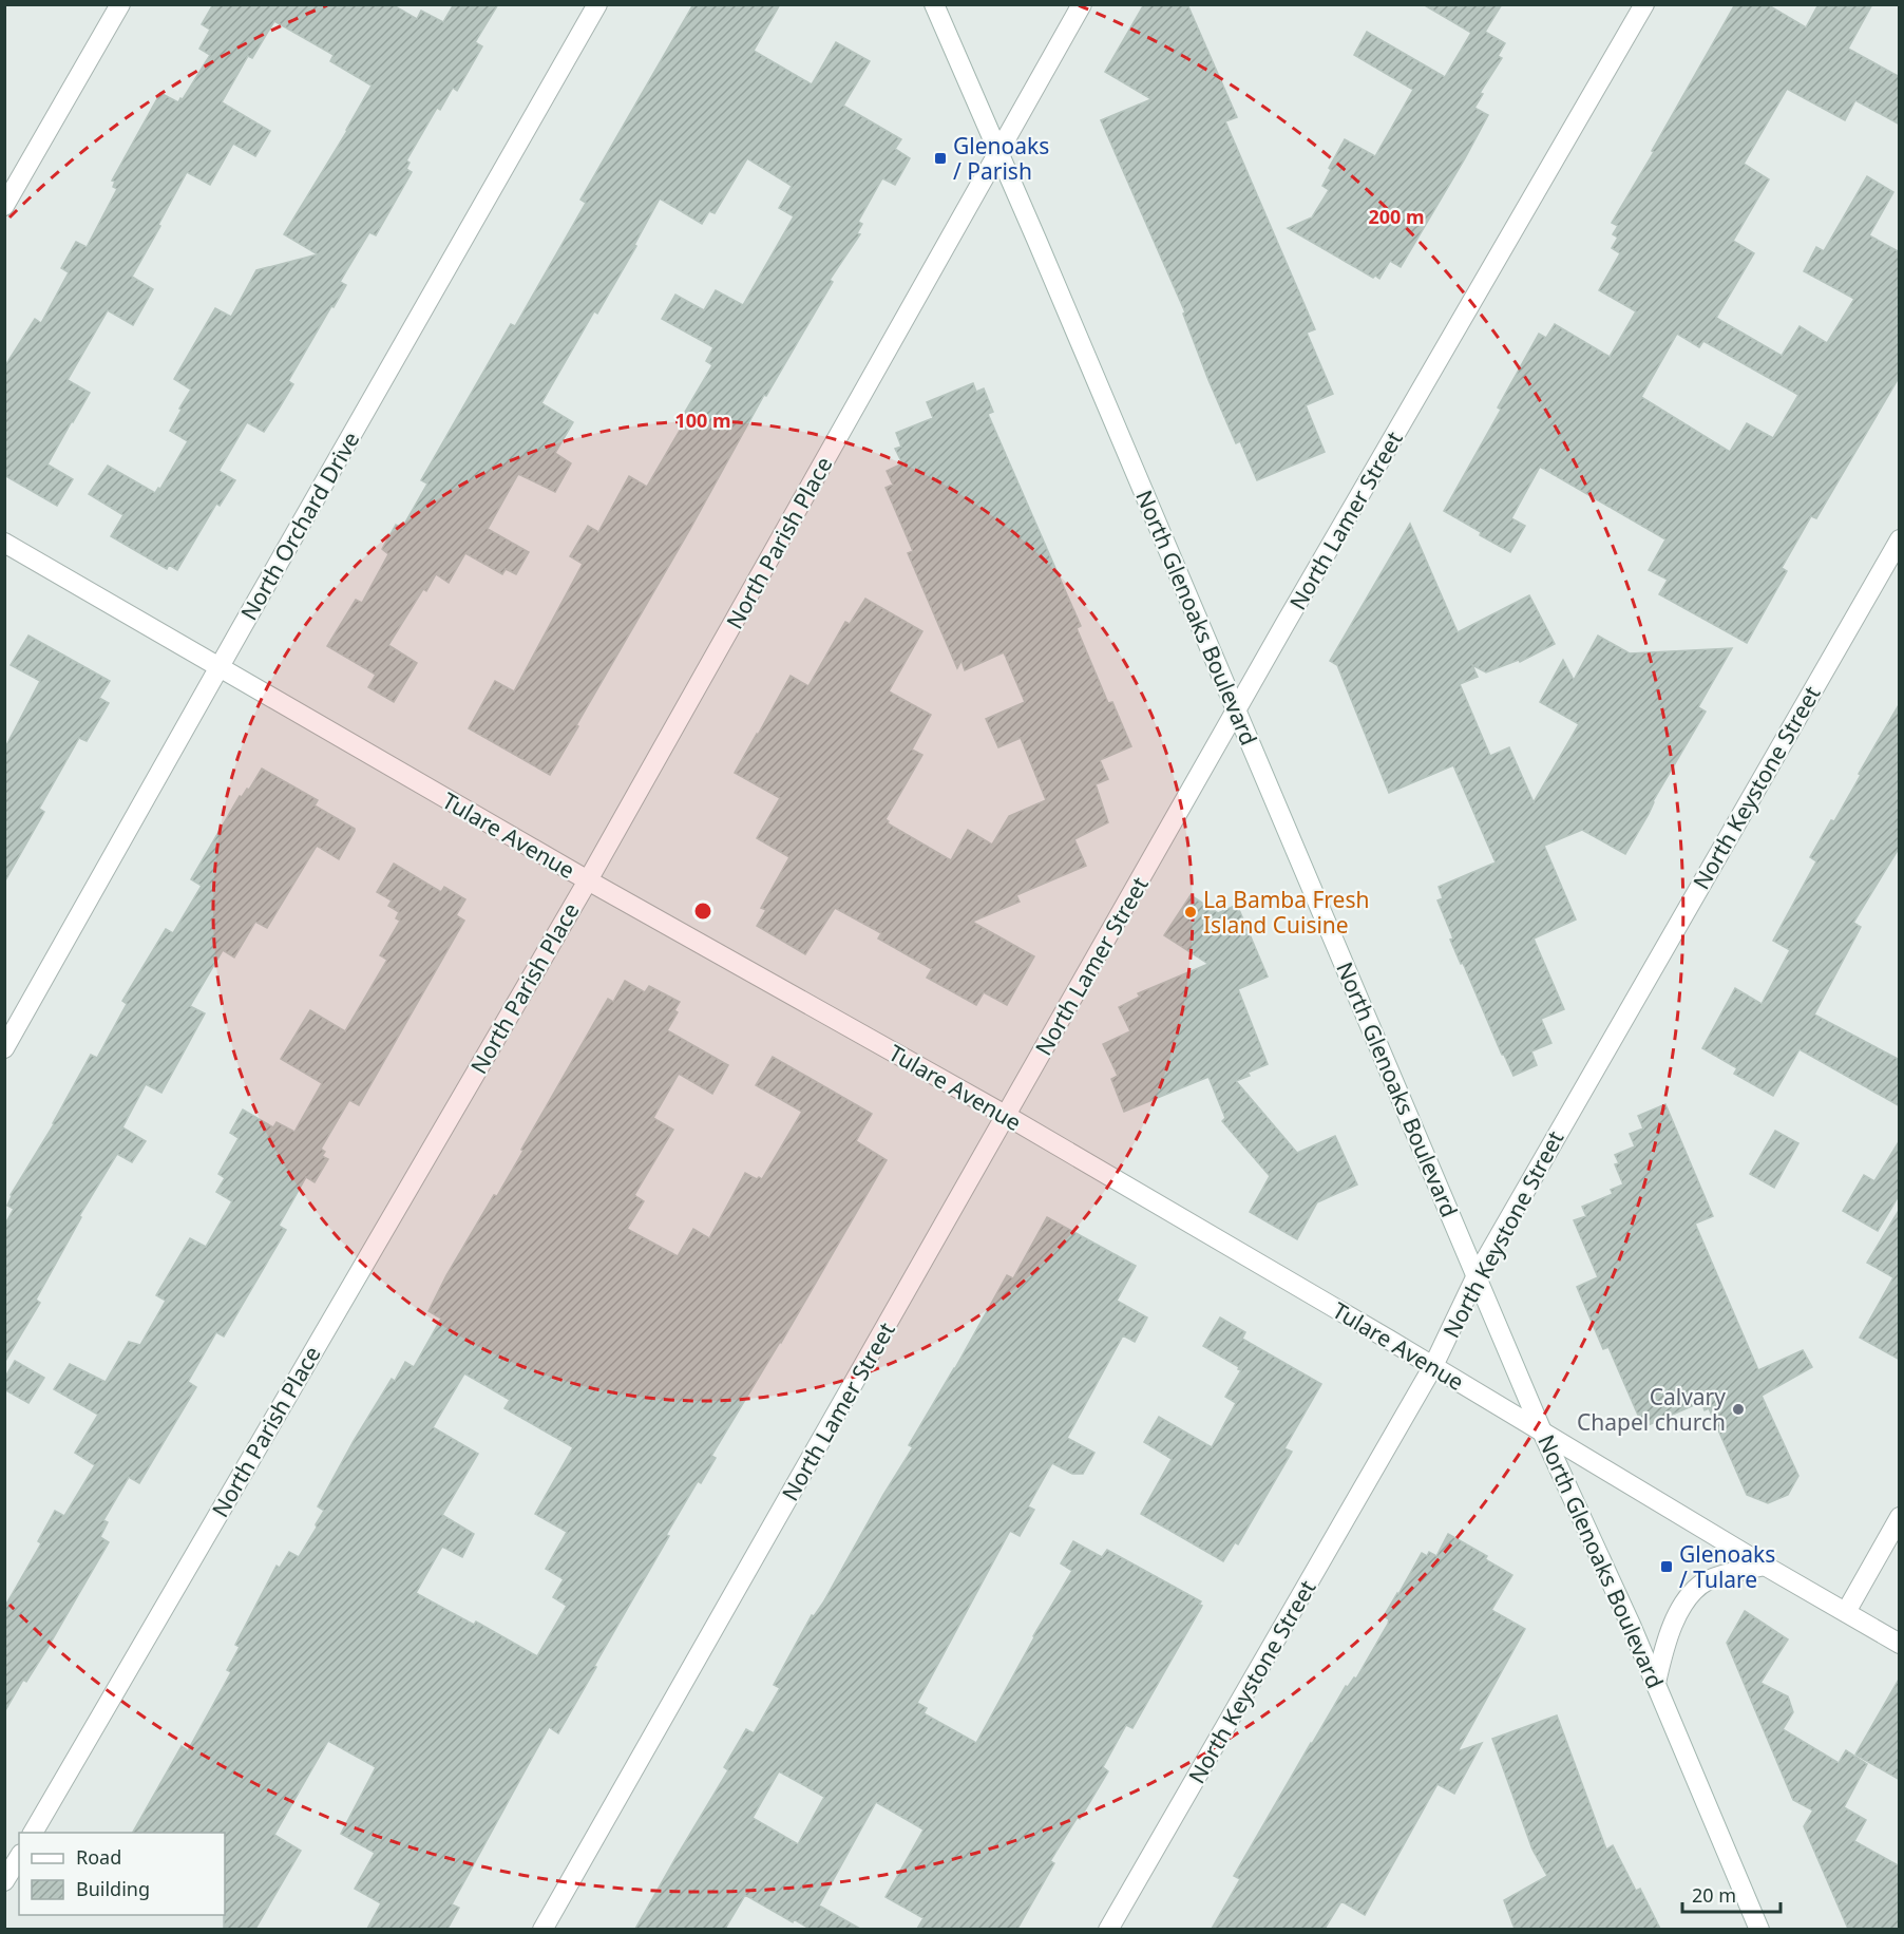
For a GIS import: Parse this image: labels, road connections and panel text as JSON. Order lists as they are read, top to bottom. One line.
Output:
{"streets":{"street":["North Lamer Street","North Orchard Drive","North Parish Place","North Glenoaks Boulevard","North Keystone Street","Tulare Avenue"]},"crossings":[["North Lamer Street","North Glenoaks Boulevard"],["North Lamer Street","Tulare Avenue"],["North Orchard Drive","Tulare Avenue"],["North Parish Place","North Glenoaks Boulevard"],["North Parish Place","Tulare Avenue"],["North Glenoaks Boulevard","North Keystone Street"],["North Glenoaks Boulevard","Tulare Avenue"],["North Keystone Street","Tulare Avenue"]],"places":{"transit":["Glenoaks / Parish","Glenoaks / Tulare"],"other":["La Bamba Fresh Island Cuisine","Calvary Chapel church"]},"legend":["Road","Building"],"scale_bar":"20 m","rings":["200 m","100 m"]}
